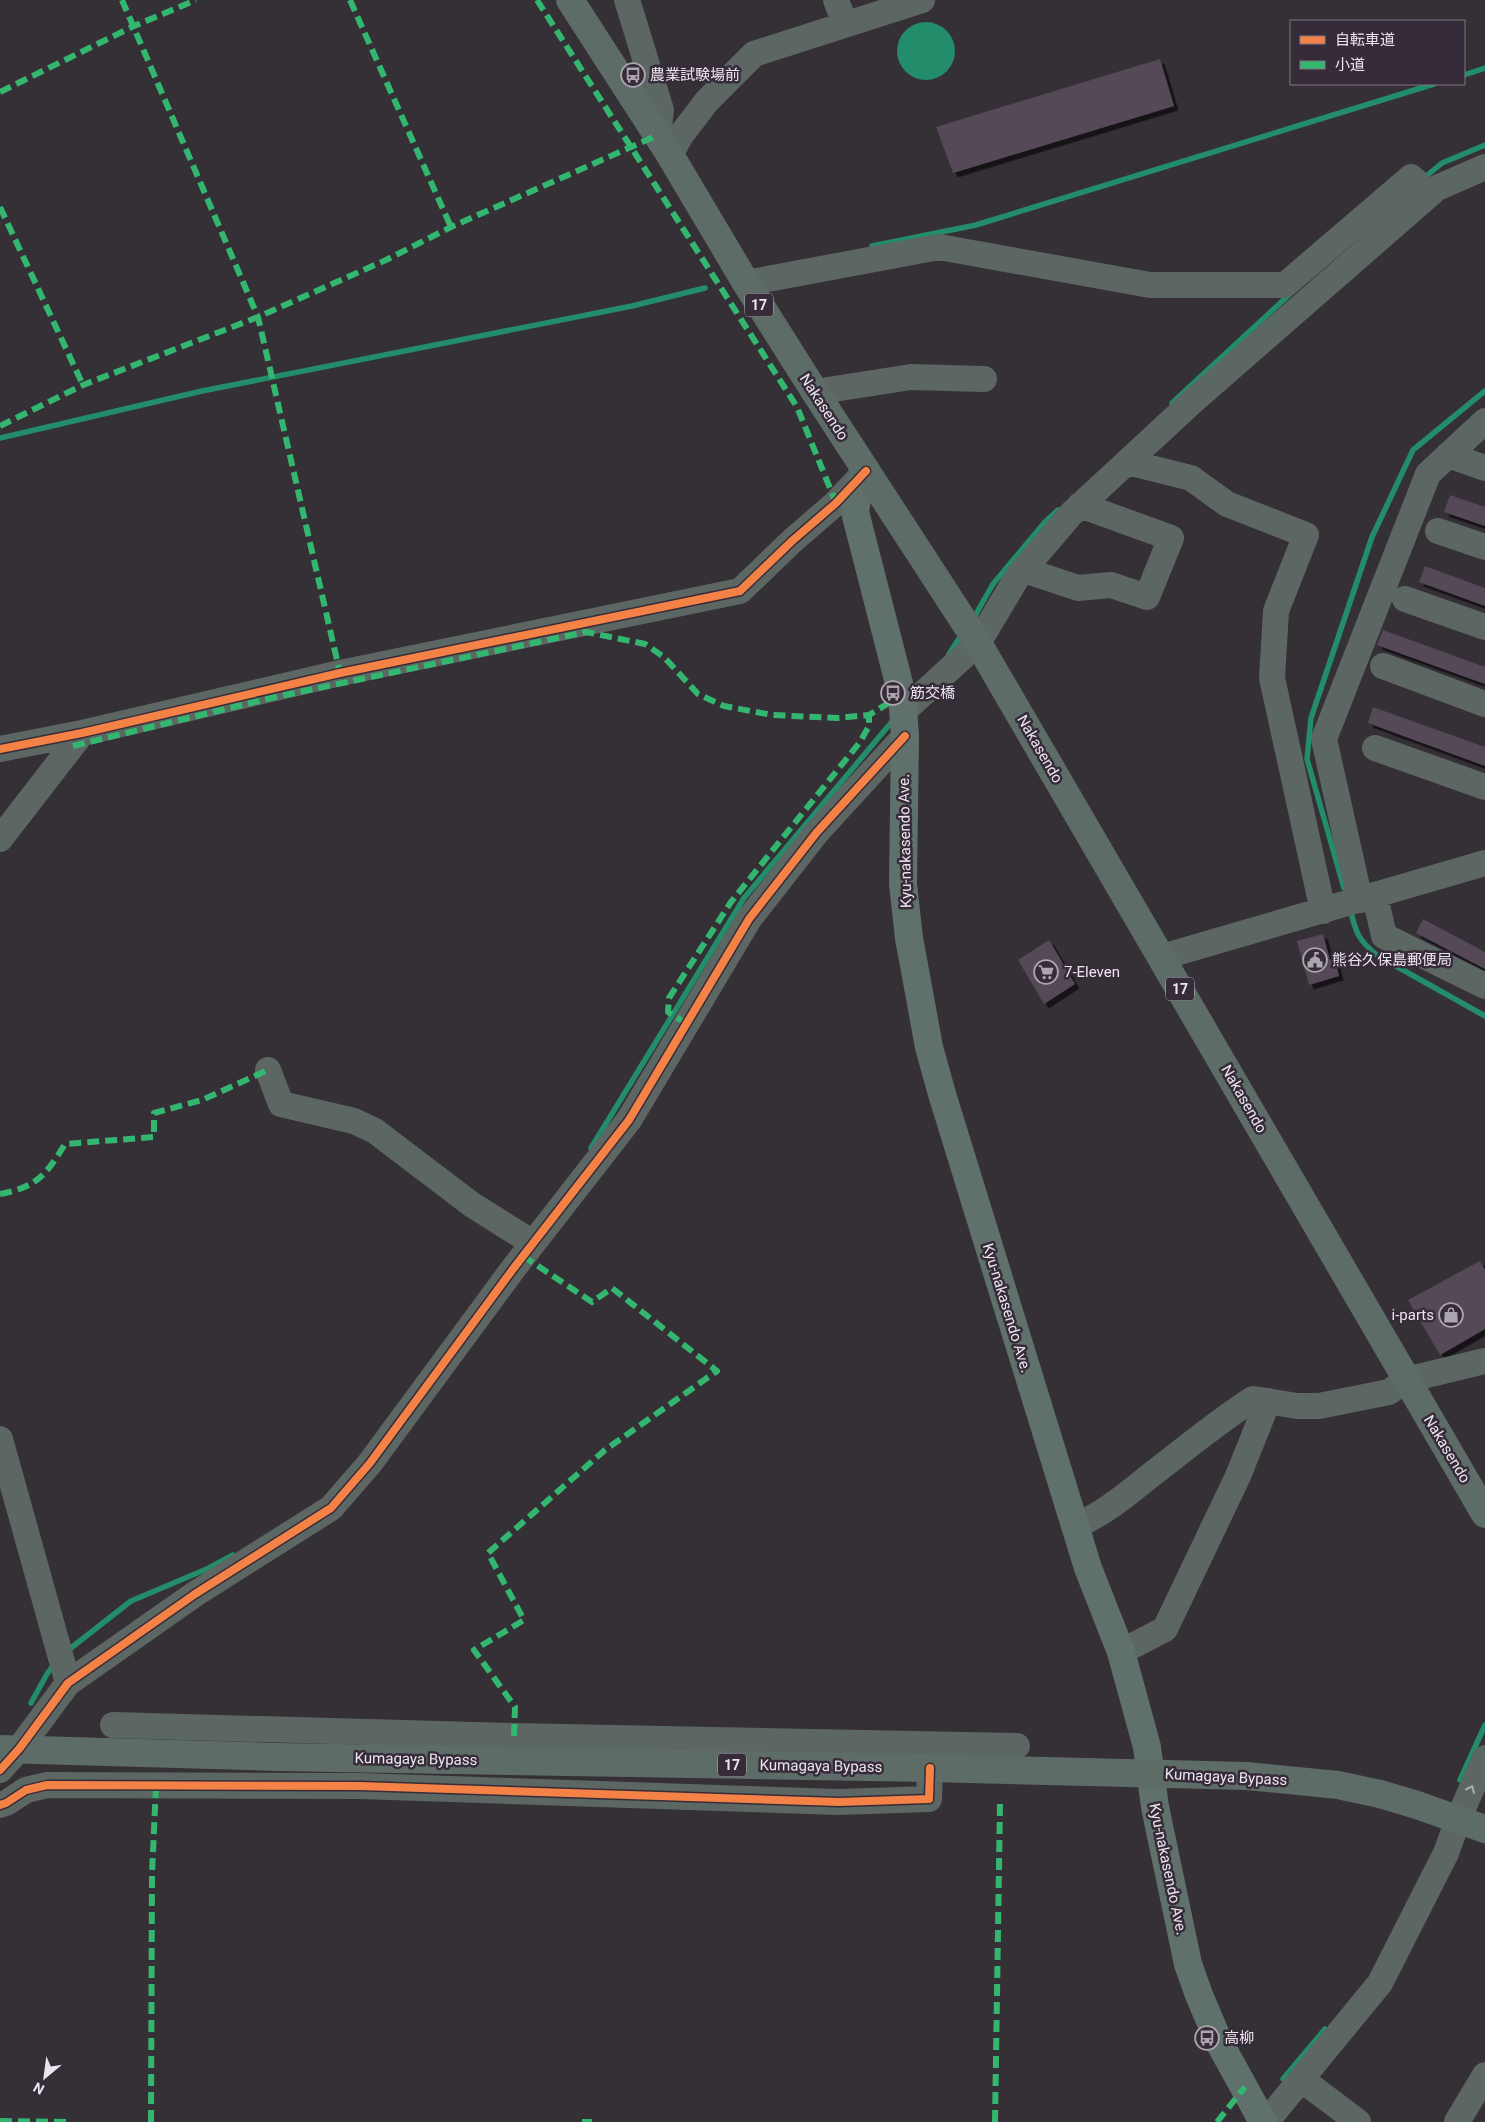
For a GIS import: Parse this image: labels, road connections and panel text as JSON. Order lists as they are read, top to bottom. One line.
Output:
{"streets":{"highway":["17","Nakasendo","Kumagaya Bypass"],"main road":["Kyu-nakasendo Ave."]},"crossings":[["Nakasendo","Kyu-nakasendo Ave."],["Kyu-nakasendo Ave.","Kumagaya Bypass"]],"places":{"bus stop":["農業試験場前","筋交橋","高柳"],"public building":["熊谷久保島郵便局"],"supermarket":["7-Eleven"],"shop":["i-parts"]},"legend":["自転車道","小道"],"north":"bottom left"}
